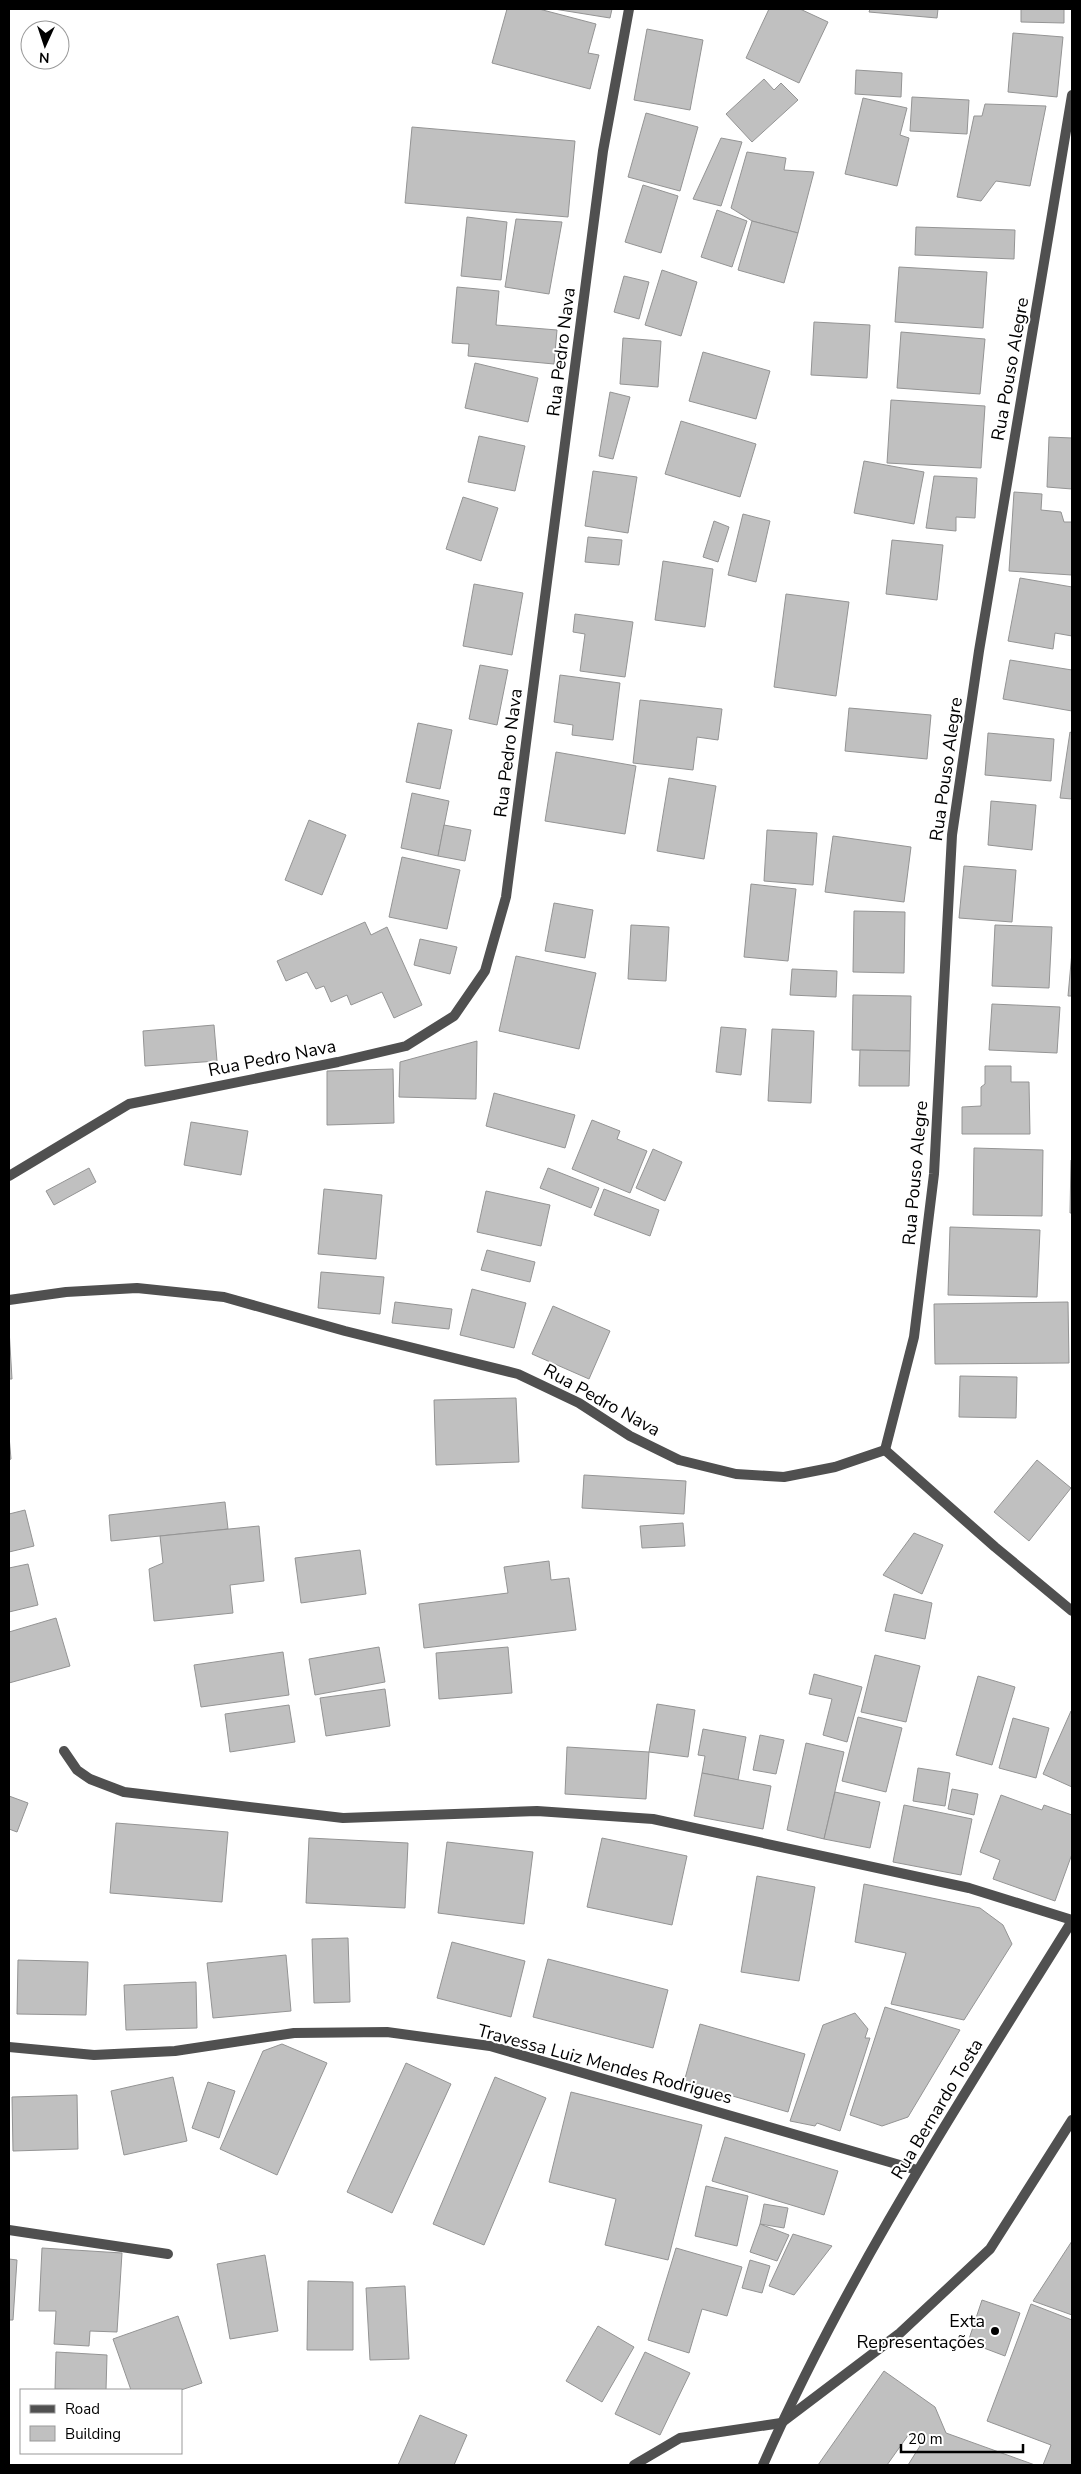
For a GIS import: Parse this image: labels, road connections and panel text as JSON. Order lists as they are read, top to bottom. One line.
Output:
{"streets":{"street":["Rua Pedro Nava","Rua Pouso Alegre","Travessa Luiz Mendes Rodrigues","Rua Bernardo Tosta"]},"crossings":[["Rua Pedro Nava","Rua Pouso Alegre"],["Travessa Luiz Mendes Rodrigues","Rua Bernardo Tosta"]],"places":["Exta Representações"],"legend":["Road","Building"],"scale_bar":"20 m","north":"bottom"}
